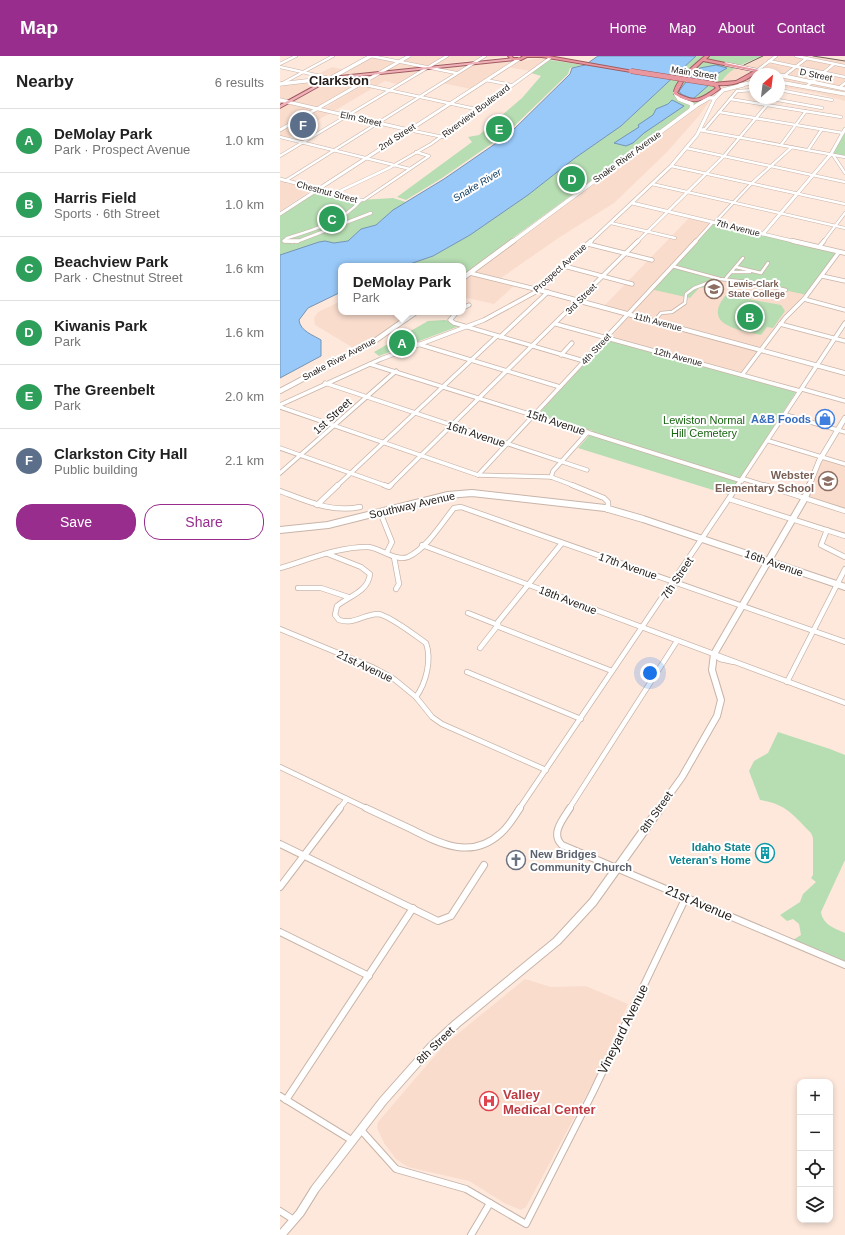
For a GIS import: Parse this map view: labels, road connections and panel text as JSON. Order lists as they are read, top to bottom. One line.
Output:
{"streets":{"highway":["Main Street"],"main road":["D Street","Elm Street","Snake River Avenue","16th Avenue","Southway Avenue","8th Street"],"street":["Riverview Boulevard","2nd Street","Chestnut Street","7th Avenue","Prospect Avenue","3rd Street","11th Avenue","4th Street","12th Avenue","1st Street","15th Avenue","17th Avenue","7th Street","18th Avenue","21st Avenue","Vineyard Avenue"]},"crossings":[["Main Street","Riverview Boulevard"],["Main Street","2nd Street"],["Main Street","Snake River Avenue"],["Riverview Boulevard","Elm Street"],["Riverview Boulevard","Chestnut Street"],["Elm Street","2nd Street"],["2nd Street","Chestnut Street"],["Snake River Avenue","11th Avenue"],["7th Avenue","Prospect Avenue"],["7th Avenue","3rd Street"],["7th Avenue","4th Street"],["Prospect Avenue","11th Avenue"],["Prospect Avenue","15th Avenue"],["Prospect Avenue","16th Avenue"],["3rd Street","11th Avenue"],["3rd Street","12th Avenue"],["3rd Street","15th Avenue"],["3rd Street","16th Avenue"],["11th Avenue","4th Street"],["11th Avenue","7th Street"],["4th Street","12th Avenue"],["4th Street","15th Avenue"],["4th Street","16th Avenue"],["12th Avenue","7th Street"],["1st Street","15th Avenue"],["1st Street","16th Avenue"],["15th Avenue","7th Street"],["15th Avenue","8th Street"],["16th Avenue","Southway Avenue"],["16th Avenue","7th Street"],["16th Avenue","8th Street"],["Southway Avenue","7th Street"],["17th Avenue","7th Street"],["17th Avenue","18th Avenue"],["17th Avenue","8th Street"],["7th Street","18th Avenue"],["7th Street","21st Avenue"],["18th Avenue","21st Avenue"],["18th Avenue","8th Street"],["21st Avenue","8th Street"],["21st Avenue","Vineyard Avenue"]],"districts":["Clarkston"],"water":["Snake River"],"parks":["Lewiston Normal Hill Cemetery"],"places":{"school or university":["Lewis-Clark State College","Webster Elementary School"],"shop":["A&B Foods"],"building":["Idaho State Veteran's Home"],"church":["New Bridges Community Church"],"hospital":["Valley Medical Center"]},"north":"top right","page":{"header":"Map","nav":["Home","Map","About","Contact"],"heading":["Nearby","6 results"],"list":[{"mark":"A","name":"DeMolay Park","note":"Park · Prospect Avenue","value":"1.0 km"},{"mark":"B","name":"Harris Field","note":"Sports · 6th Street","value":"1.0 km"},{"mark":"C","name":"Beachview Park","note":"Park · Chestnut Street","value":"1.6 km"},{"mark":"D","name":"Kiwanis Park","note":"Park","value":"1.6 km"},{"mark":"E","name":"The Greenbelt","note":"Park","value":"2.0 km"},{"mark":"F","name":"Clarkston City Hall","note":"Public building","value":"2.1 km"}],"pins":["F","E","D","C","B","A"],"popup":["DeMolay Park","Park"],"buttons":["Save","Share"],"map_buttons":["+","−"]}}
